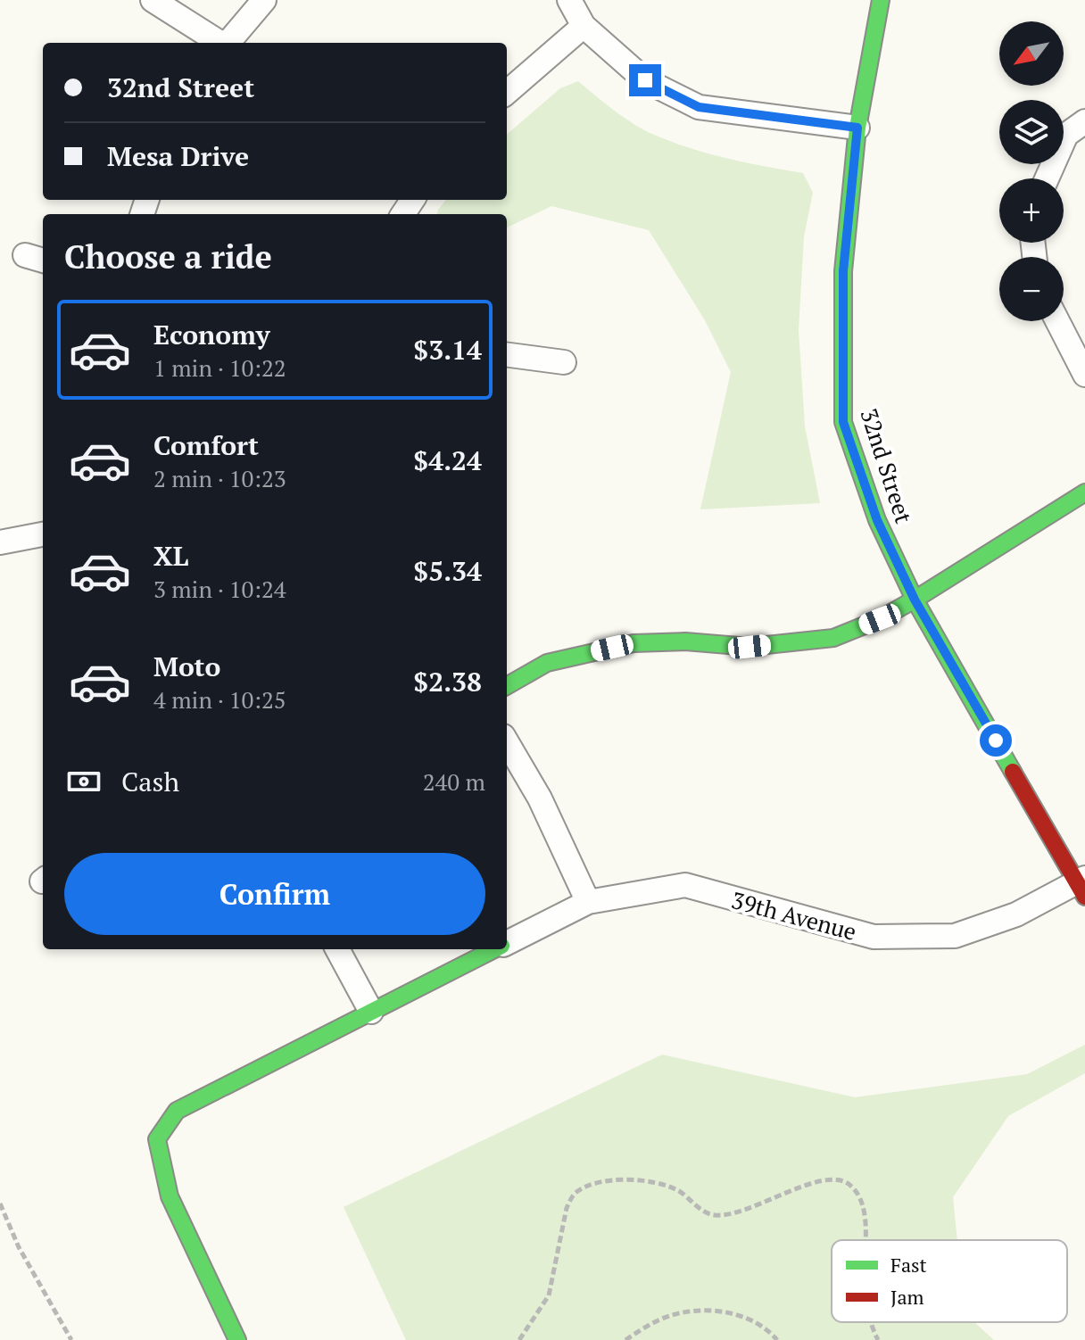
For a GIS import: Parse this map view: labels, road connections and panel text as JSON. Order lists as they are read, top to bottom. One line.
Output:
{"streets":{"street":["32nd Street","39th Avenue"]},"crossings":[["32nd Street","39th Avenue"]],"legend":["Fast","Jam"],"north":"bottom left","page":{"map_buttons":["+","−"],"banner":["32nd Street","Mesa Drive"],"heading":"Choose a ride","list":[{"name":"Economy","note":"1 min · 10:22","value":"$3.14"},{"name":"Comfort","note":"2 min · 10:23","value":"$4.24"},{"name":"XL","note":"3 min · 10:24","value":"$5.34"},{"name":"Moto","note":"4 min · 10:25","value":"$2.38"}],"pay":["Cash","240 m"],"buttons":"Confirm"}}
